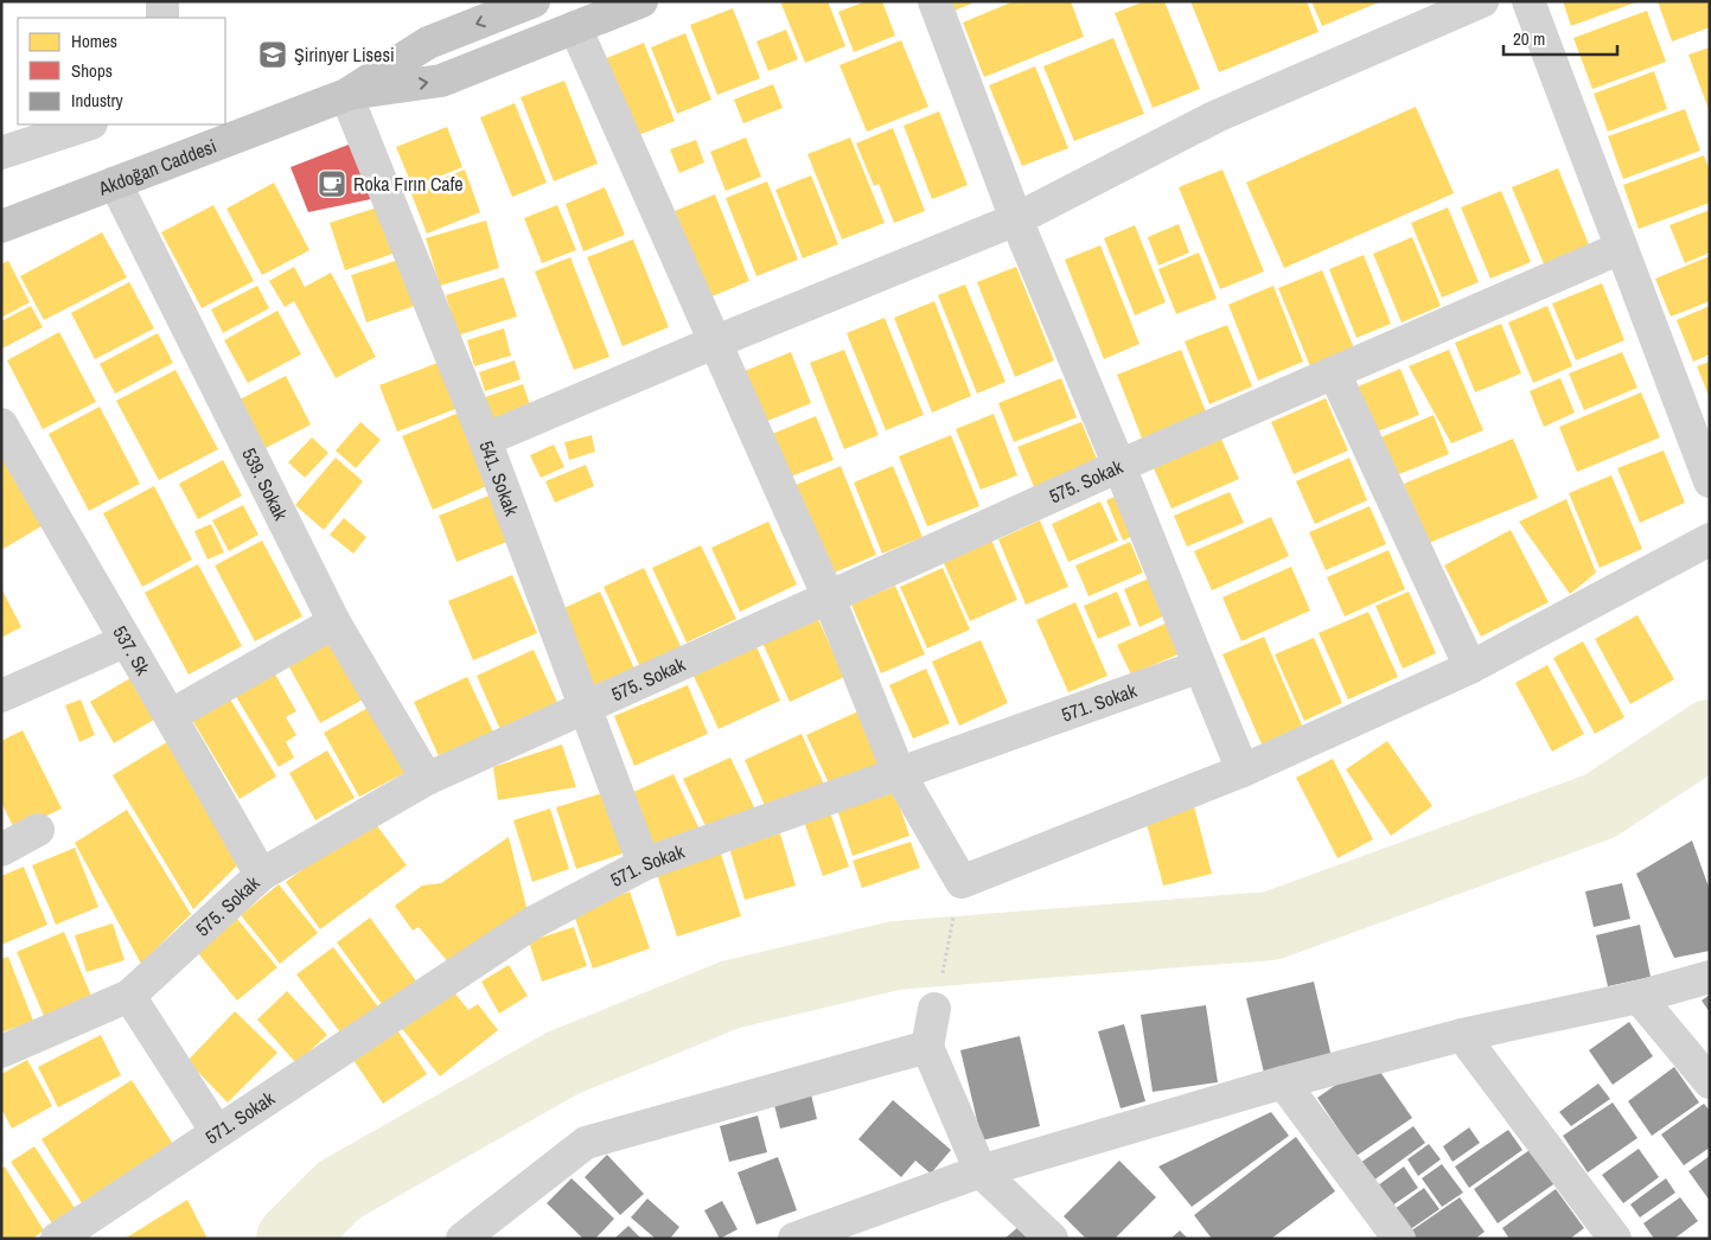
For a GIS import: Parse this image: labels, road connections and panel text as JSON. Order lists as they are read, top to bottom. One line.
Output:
{"streets":{"main road":["Akdoğan Caddesi"],"street":["541. Sokak","575. Sokak","539. Sokak","537. Sk","571. Sokak"]},"crossings":[["Akdoğan Caddesi","541. Sokak"],["Akdoğan Caddesi","539. Sokak"],["541. Sokak","575. Sokak"],["541. Sokak","571. Sokak"],["575. Sokak","539. Sokak"],["575. Sokak","537. Sk"]],"places":{"school or university":["Şirinyer Lisesi"],"cafe":["Roka Fırın Cafe"]},"legend":["Homes","Shops","Industry"],"scale_bar":"20 m"}
